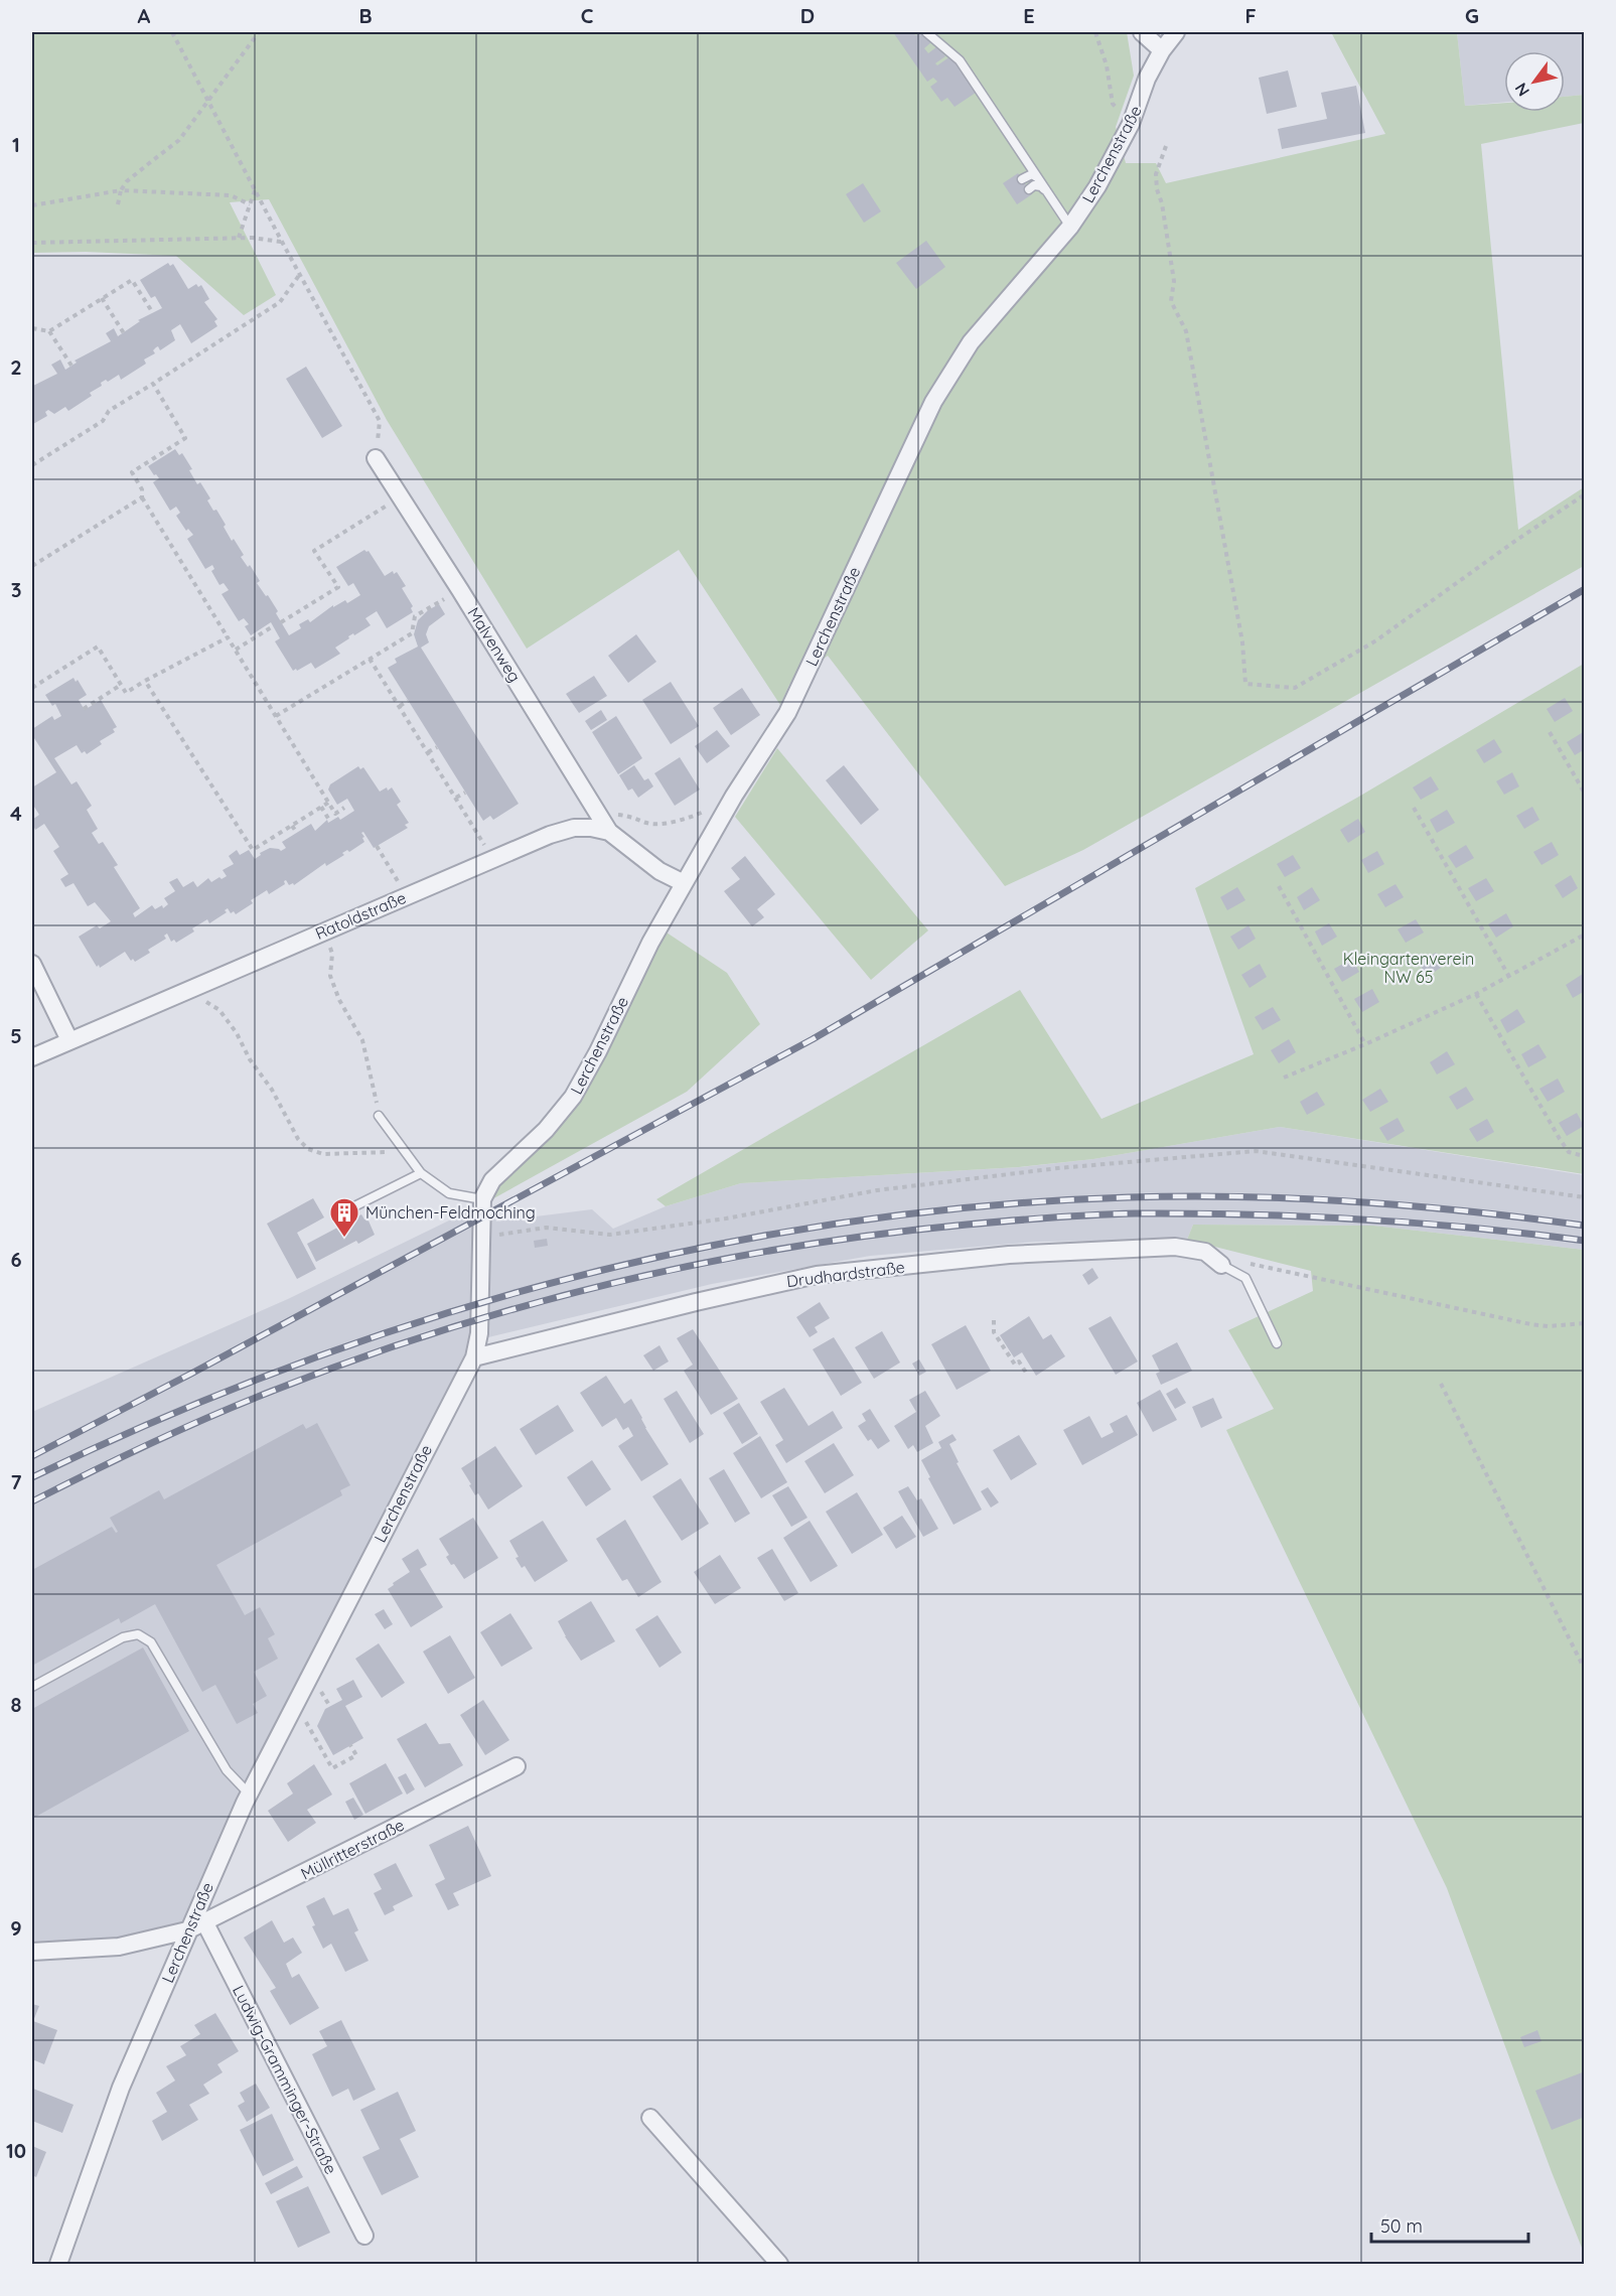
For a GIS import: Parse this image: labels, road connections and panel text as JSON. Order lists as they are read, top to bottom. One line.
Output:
{"streets":{"street":["Lerchenstraße","Malvenweg","Ratoldstraße","Drudhardstraße","Müllritterstraße","Ludwig-Gramminger-Straße"]},"crossings":[["Lerchenstraße","Drudhardstraße"],["Lerchenstraße","Müllritterstraße"],["Malvenweg","Ratoldstraße"],["Müllritterstraße","Ludwig-Gramminger-Straße"]],"parks":["Kleingartenverein NW 65"],"places":{"building":["München-Feldmoching"]},"scale_bar":"50 m","north":"bottom left","grid":{"columns":["A","B","C","D","E","F","G"],"rows":["1","2","3","4","5","6","7","8","9","10"]}}
